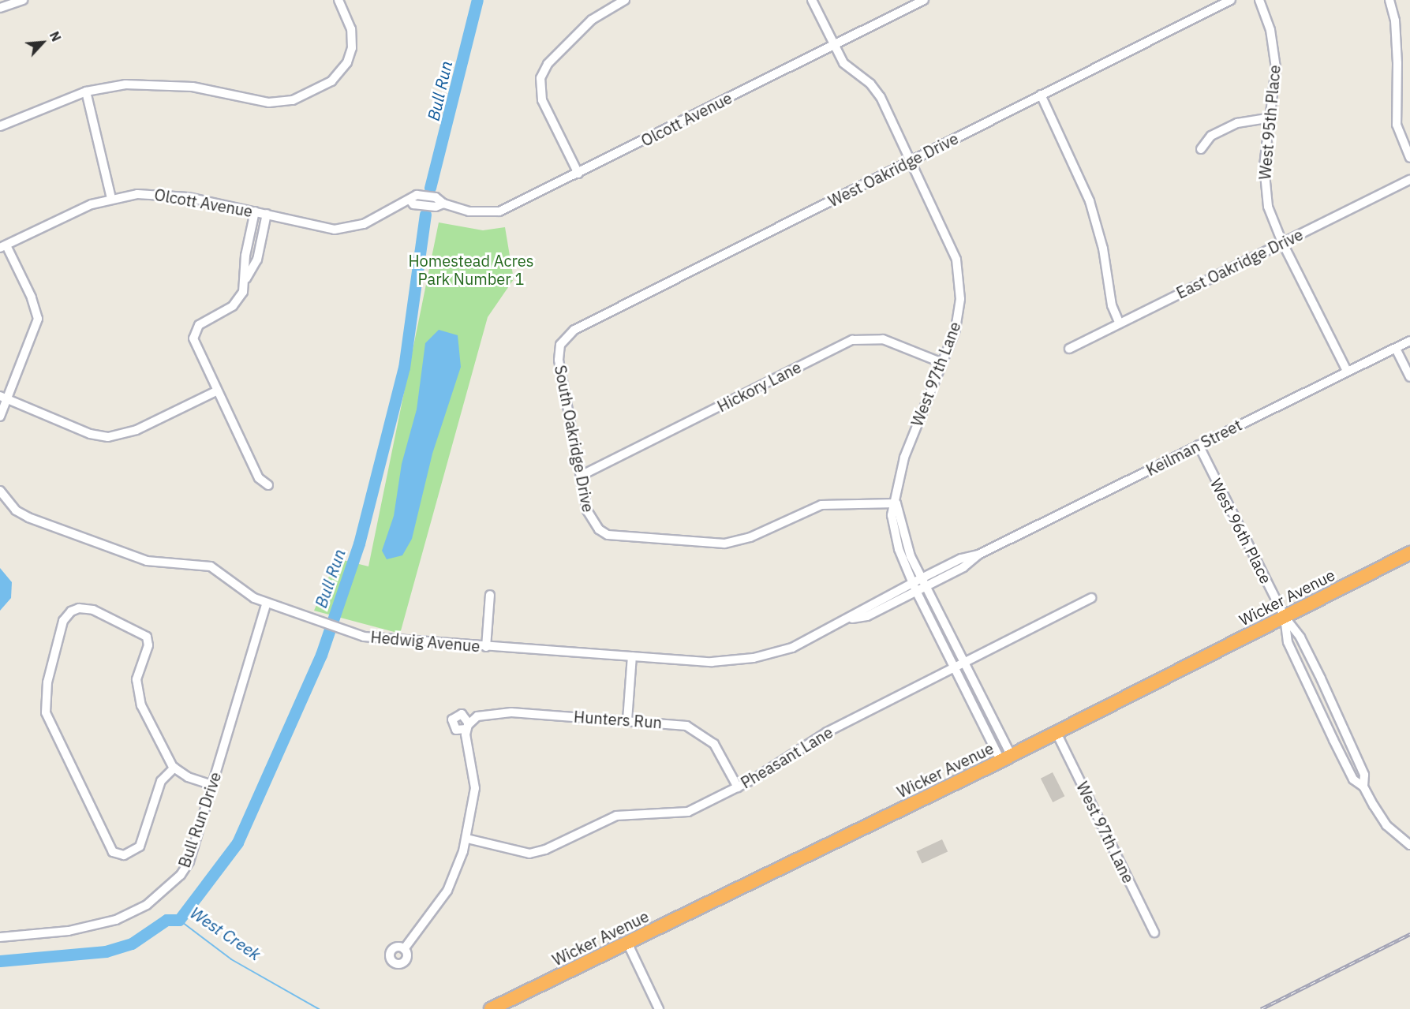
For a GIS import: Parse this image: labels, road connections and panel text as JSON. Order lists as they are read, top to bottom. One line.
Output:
{"streets":{"highway":["Wicker Avenue"],"street":["Olcott Avenue","West 95th Place","West Oakridge Drive","East Oakridge Drive","West 97th Lane","Hickory Lane","South Oakridge Drive","Keilman Street","West 96th Place","Hedwig Avenue","Hunters Run","Pheasant Lane","Bull Run Drive"]},"crossings":[["Olcott Avenue","West 97th Lane"],["West 95th Place","East Oakridge Drive"],["West 95th Place","Keilman Street"],["West Oakridge Drive","West 97th Lane"],["West Oakridge Drive","South Oakridge Drive"],["West 97th Lane","Hickory Lane"],["West 97th Lane","South Oakridge Drive"],["West 97th Lane","Keilman Street"],["West 97th Lane","Wicker Avenue"],["West 97th Lane","Hedwig Avenue"],["West 97th Lane","Pheasant Lane"],["Hickory Lane","South Oakridge Drive"],["Keilman Street","West 96th Place"],["Keilman Street","Hedwig Avenue"],["West 96th Place","Wicker Avenue"],["Hedwig Avenue","Bull Run Drive"],["Hunters Run","Pheasant Lane"]],"water":["Bull Run","West Creek"],"parks":["Homestead Acres Park Number 1"],"north":"top right"}
